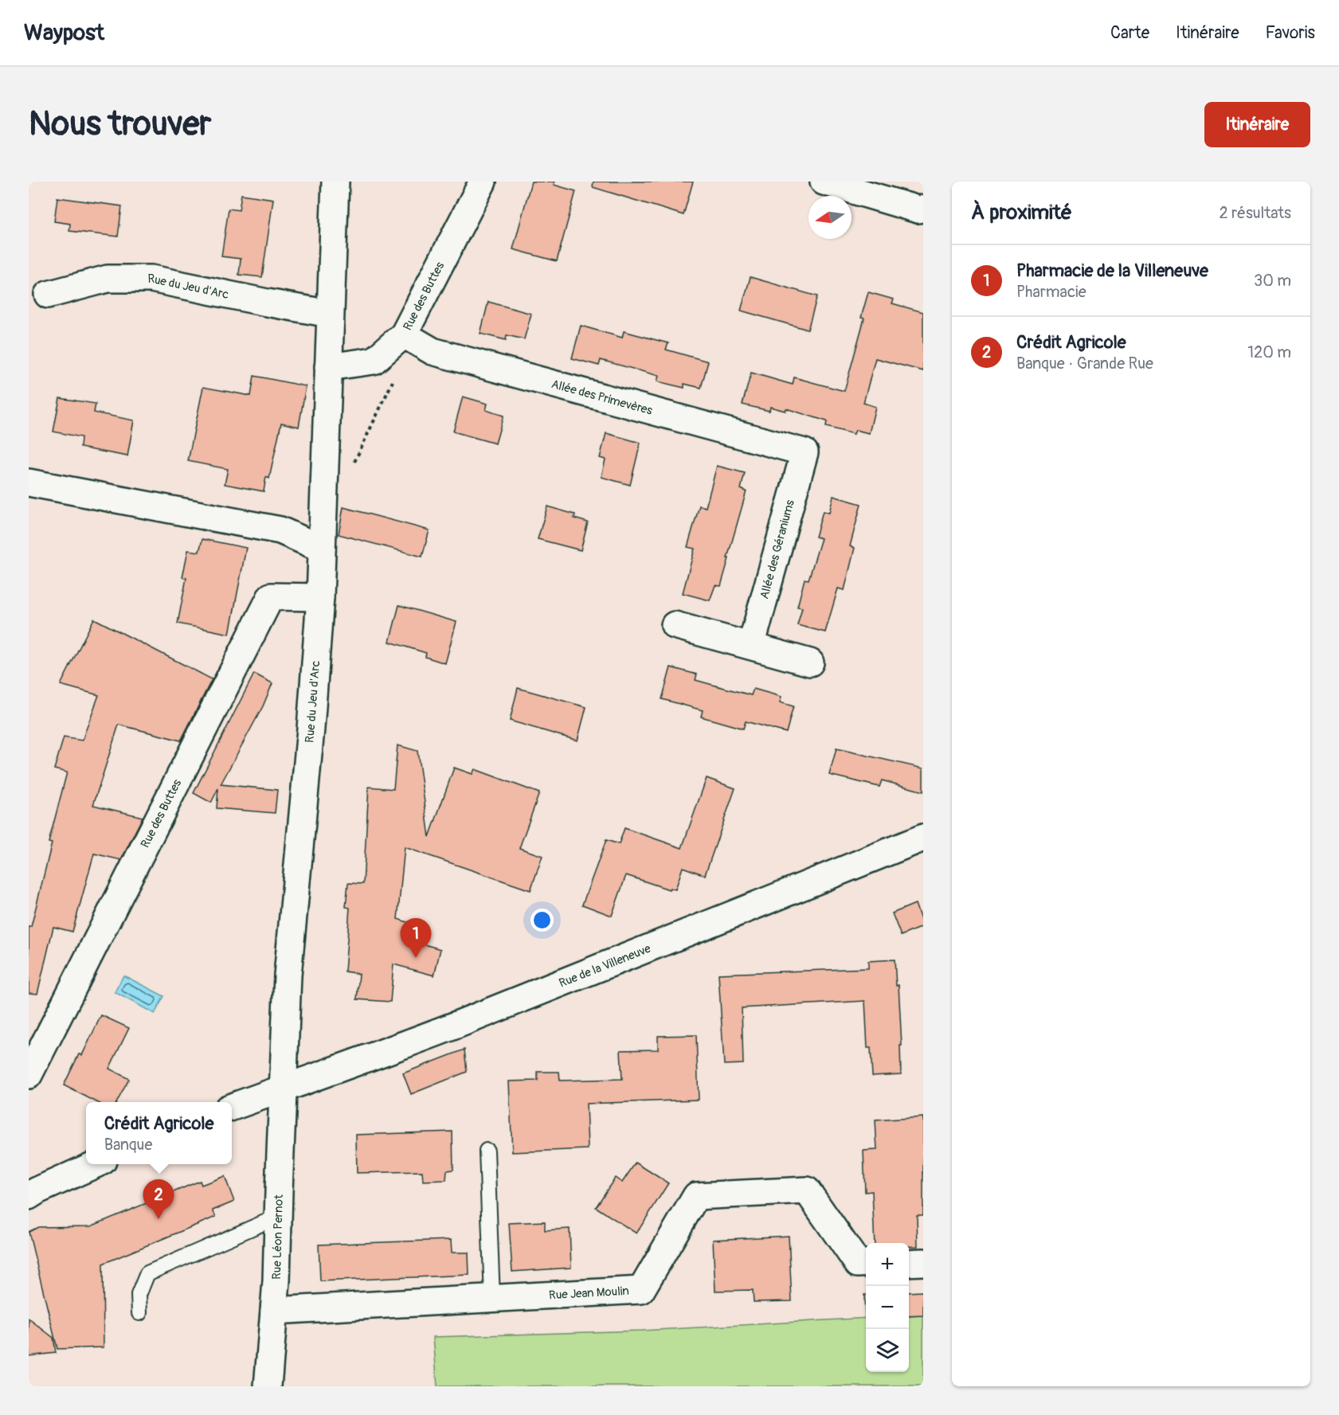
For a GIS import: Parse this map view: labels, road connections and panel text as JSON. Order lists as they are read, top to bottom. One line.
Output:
{"streets":{"street":["Rue du Jeu d'Arc","Rue des Buttes","Allée des Primevères","Allée des Géraniums","Rue de la Villeneuve","Rue Léon Pernot","Rue Jean Moulin"]},"crossings":[["Rue du Jeu d'Arc","Rue des Buttes"],["Rue du Jeu d'Arc","Rue de la Villeneuve"],["Rue du Jeu d'Arc","Rue Léon Pernot"],["Rue des Buttes","Allée des Primevères"],["Allée des Primevères","Allée des Géraniums"],["Rue de la Villeneuve","Rue Léon Pernot"],["Rue Léon Pernot","Rue Jean Moulin"]],"north":"left","page":{"header":"Waypost","nav":["Carte","Itinéraire","Favoris"],"buttons":"Itinéraire","title":"Nous trouver","heading":["À proximité","2 résultats"],"list":[{"mark":"1","name":"Pharmacie de la Villeneuve","note":"Pharmacie","value":"30 m"},{"mark":"2","name":"Crédit Agricole","note":"Banque · Grande Rue","value":"120 m"}],"pins":["1","2"],"popup":["Crédit Agricole","Banque"],"map_buttons":["+","−"]}}
